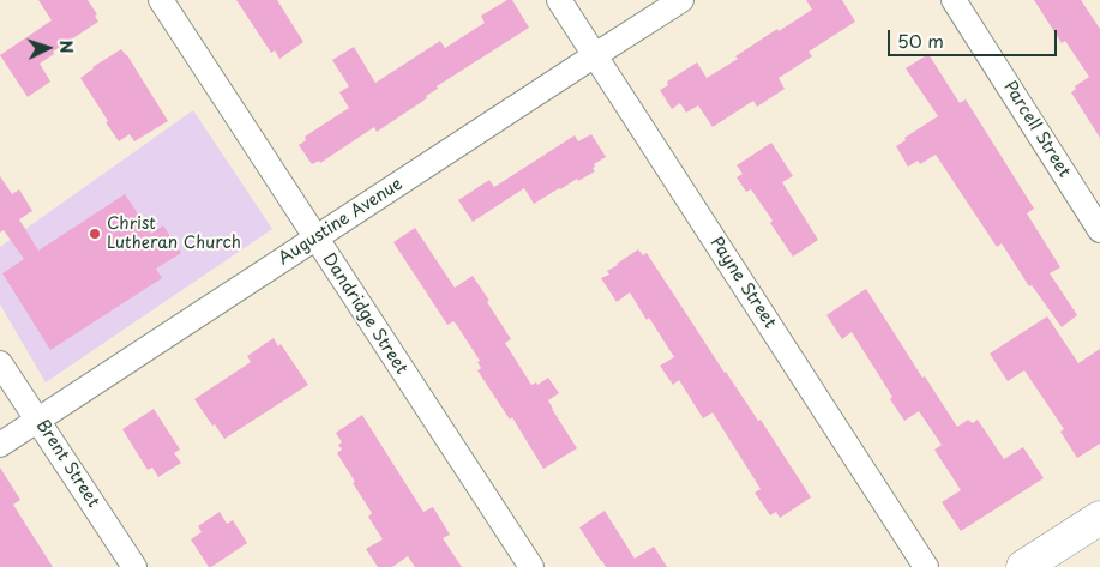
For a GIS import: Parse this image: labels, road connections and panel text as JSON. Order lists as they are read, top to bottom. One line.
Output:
{"streets":{"street":["Parcell Street","Augustine Avenue","Payne Street","Dandridge Street","Brent Street"]},"crossings":[["Augustine Avenue","Payne Street"],["Augustine Avenue","Dandridge Street"],["Augustine Avenue","Brent Street"]],"places":["Christ Lutheran Church"],"scale_bar":"50 m","north":"right"}
